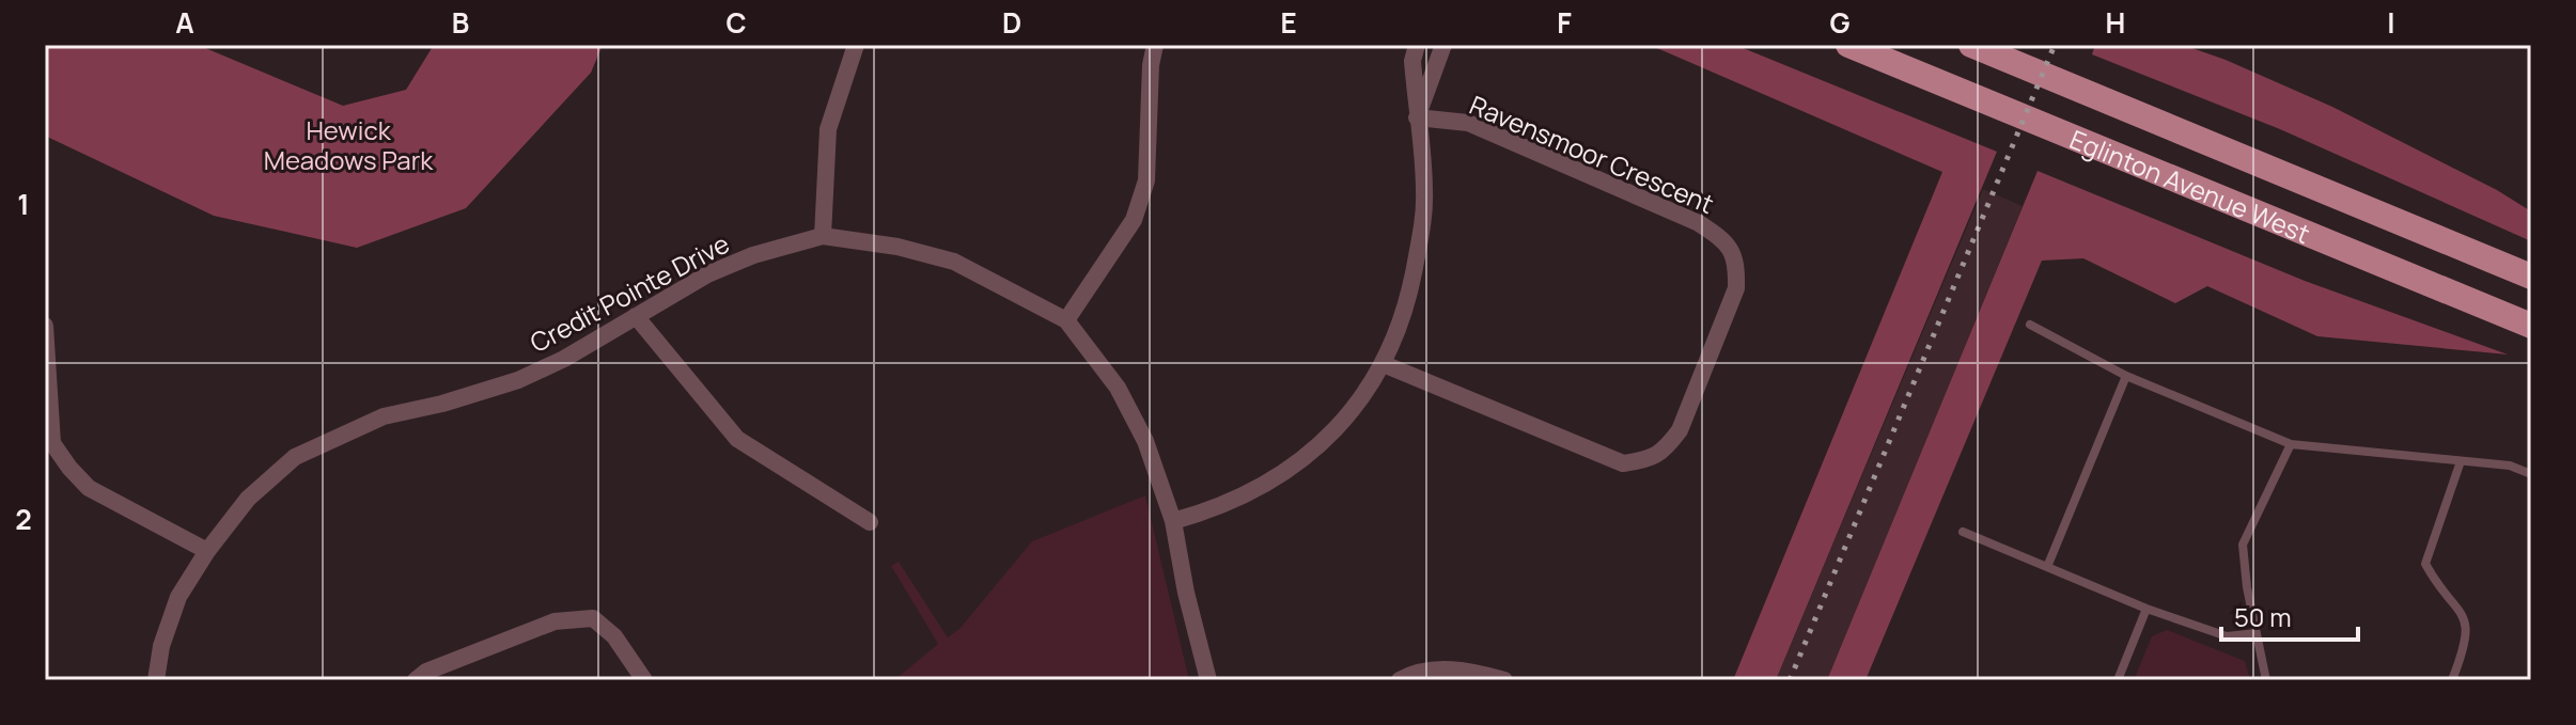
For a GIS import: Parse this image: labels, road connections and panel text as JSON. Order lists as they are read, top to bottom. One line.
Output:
{"streets":{"main road":["Eglinton Avenue West"],"street":["Ravensmoor Crescent","Credit Pointe Drive"]},"parks":["Hewick Meadows Park"],"scale_bar":"50 m","grid":{"columns":["A","B","C","D","E","F","G","H","I"],"rows":["1","2"]}}
